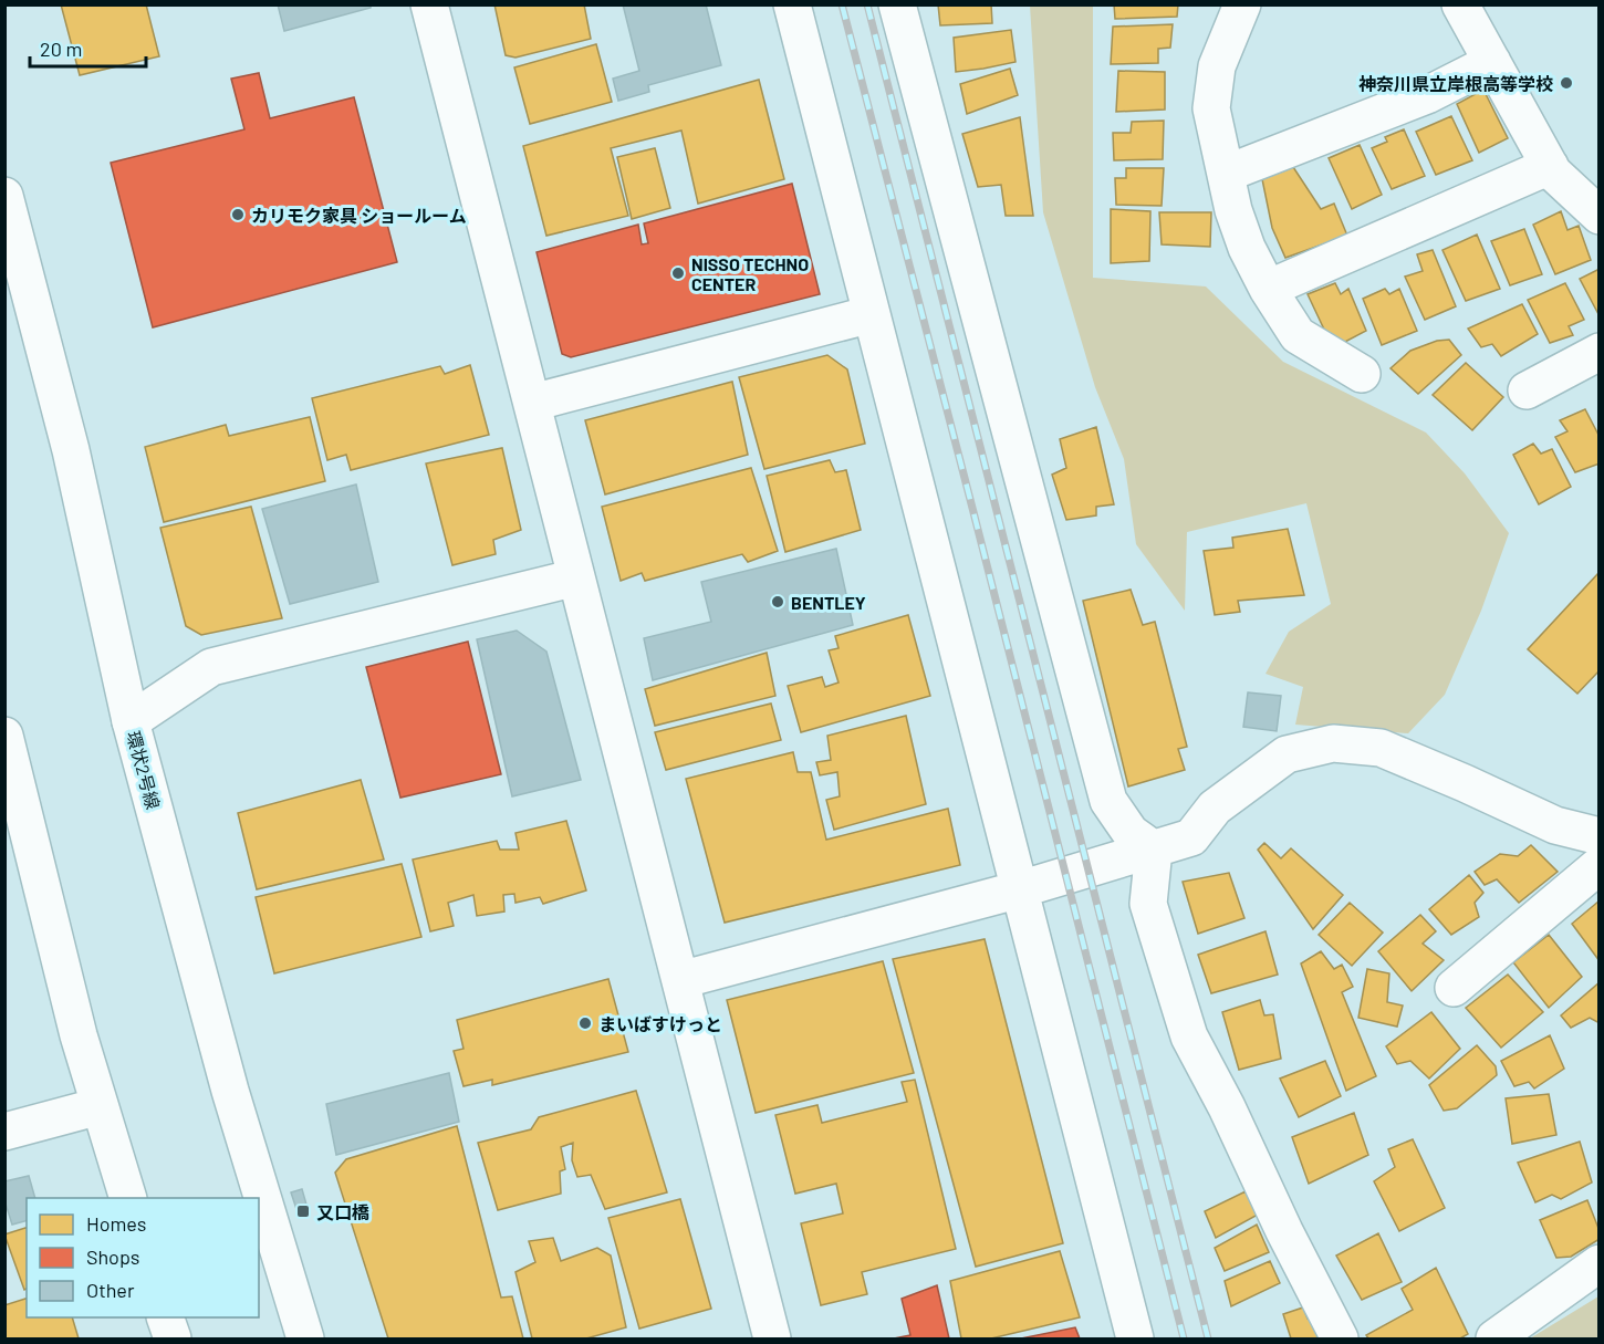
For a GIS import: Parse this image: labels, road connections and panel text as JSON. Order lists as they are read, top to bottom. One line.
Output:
{"streets":{"street":["環状2号線"]},"places":{"other":["神奈川県立岸根高等学校","カリモク家具 ショールーム","NISSO TECHNO CENTER","BENTLEY","まいばすけっと"],"transit":["又口橋"]},"legend":["Homes","Shops","Other"],"scale_bar":"20 m"}
